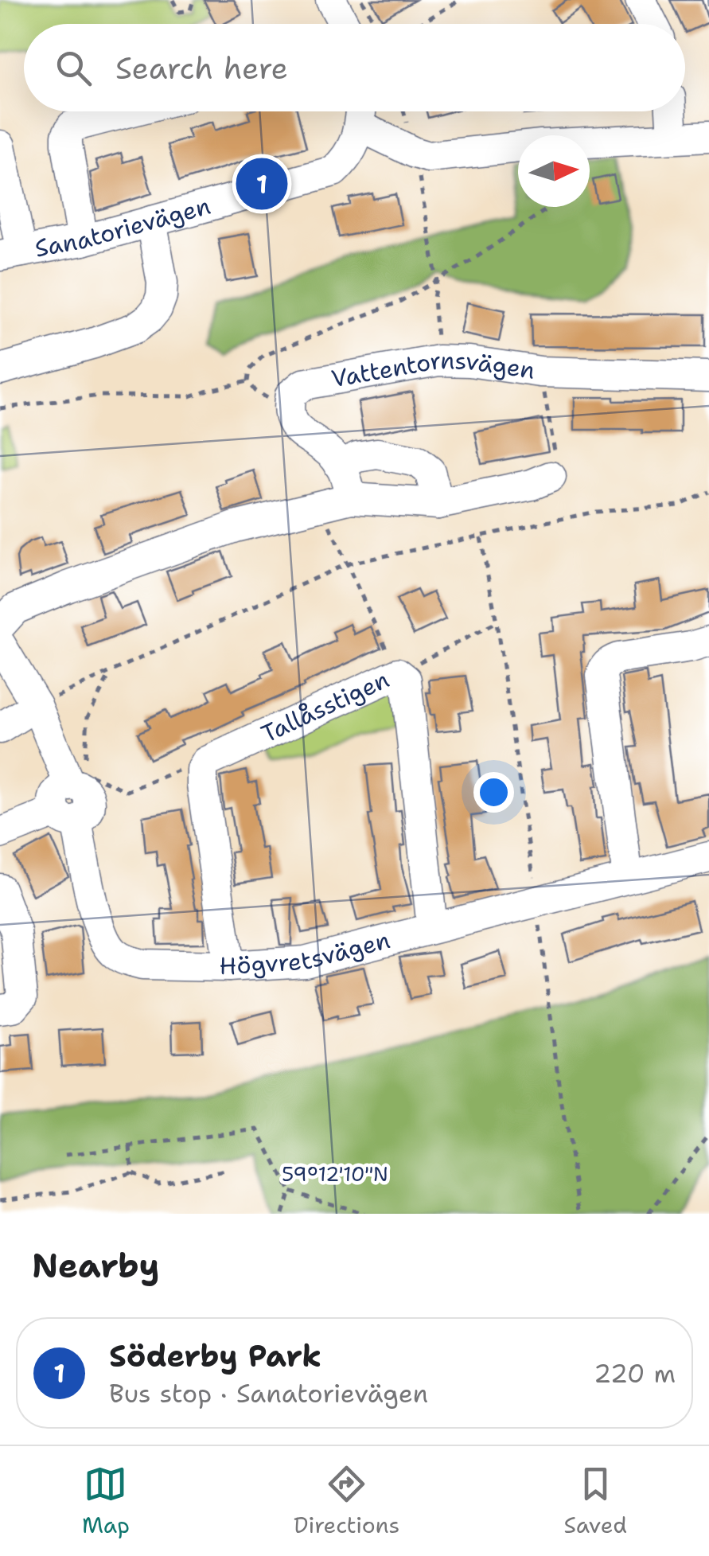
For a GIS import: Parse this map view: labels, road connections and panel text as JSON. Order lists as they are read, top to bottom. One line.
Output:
{"streets":{"street":["Sanatorievägen","Vattentornsvägen","Tallåsstigen","Högvretsvägen"]},"crossings":[["Tallåsstigen","Högvretsvägen"]],"north":"right","page":{"search":"Search here","pins":"1","heading":"Nearby","list":[{"mark":"1","name":"Söderby Park","note":"Bus stop · Sanatorievägen","value":"220 m"}],"nav":["Map","Directions","Saved"]},"coordinates":["59°12'10\"N"]}
